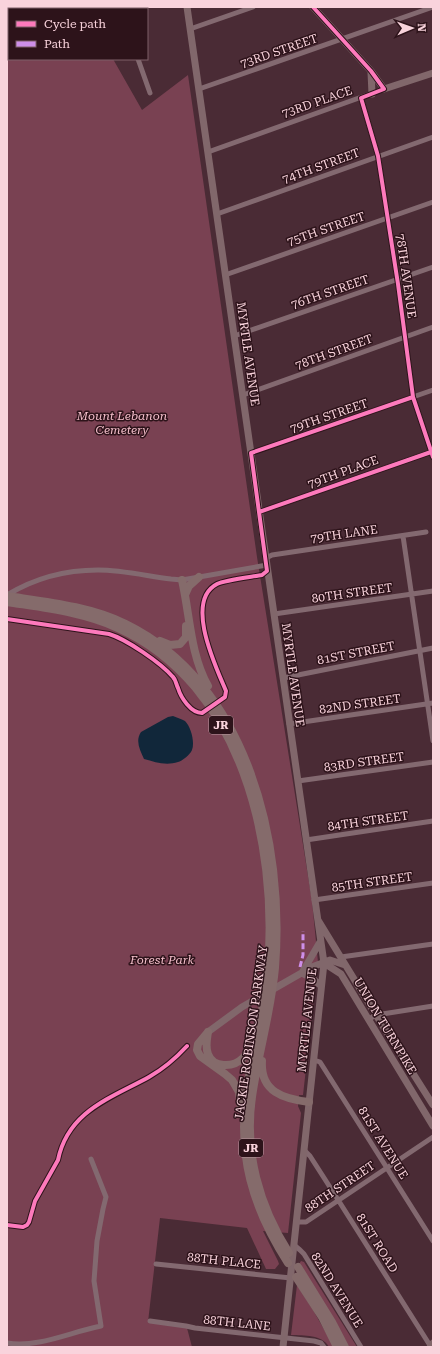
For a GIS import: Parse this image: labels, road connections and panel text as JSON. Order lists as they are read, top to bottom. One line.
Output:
{"streets":{"highway":["JR","JACKIE ROBINSON PARKWAY"],"main road":["73RD PLACE","MYRTLE AVENUE","UNION TURNPIKE"],"street":["73RD STREET","74TH STREET","75TH STREET","78TH AVENUE","76TH STREET","78TH STREET","79TH STREET","79TH PLACE","79TH LANE","80TH STREET","81ST STREET","82ND STREET","83RD STREET","84TH STREET","85TH STREET","81ST AVENUE","88TH STREET","81ST ROAD","88TH PLACE","82ND AVENUE","88TH LANE"]},"crossings":[["73RD STREET","MYRTLE AVENUE"],["73RD PLACE","78TH AVENUE"],["73RD PLACE","MYRTLE AVENUE"],["74TH STREET","78TH AVENUE"],["74TH STREET","MYRTLE AVENUE"],["75TH STREET","78TH AVENUE"],["75TH STREET","MYRTLE AVENUE"],["78TH AVENUE","76TH STREET"],["78TH AVENUE","78TH STREET"],["78TH AVENUE","79TH STREET"],["78TH AVENUE","79TH PLACE"],["76TH STREET","MYRTLE AVENUE"],["78TH STREET","MYRTLE AVENUE"],["MYRTLE AVENUE","79TH STREET"],["MYRTLE AVENUE","79TH PLACE"],["MYRTLE AVENUE","79TH LANE"],["MYRTLE AVENUE","80TH STREET"],["MYRTLE AVENUE","81ST STREET"],["MYRTLE AVENUE","82ND STREET"],["MYRTLE AVENUE","83RD STREET"],["MYRTLE AVENUE","84TH STREET"],["MYRTLE AVENUE","85TH STREET"],["MYRTLE AVENUE","UNION TURNPIKE"],["MYRTLE AVENUE","JACKIE ROBINSON PARKWAY"],["MYRTLE AVENUE","81ST AVENUE"],["MYRTLE AVENUE","88TH STREET"],["MYRTLE AVENUE","81ST ROAD"],["MYRTLE AVENUE","88TH PLACE"],["MYRTLE AVENUE","82ND AVENUE"],["MYRTLE AVENUE","88TH LANE"],["81ST AVENUE","88TH STREET"],["88TH STREET","81ST ROAD"]],"parks":["Mount Lebanon Cemetery","Forest Park"],"legend":["Cycle path","Path"],"north":"right"}
